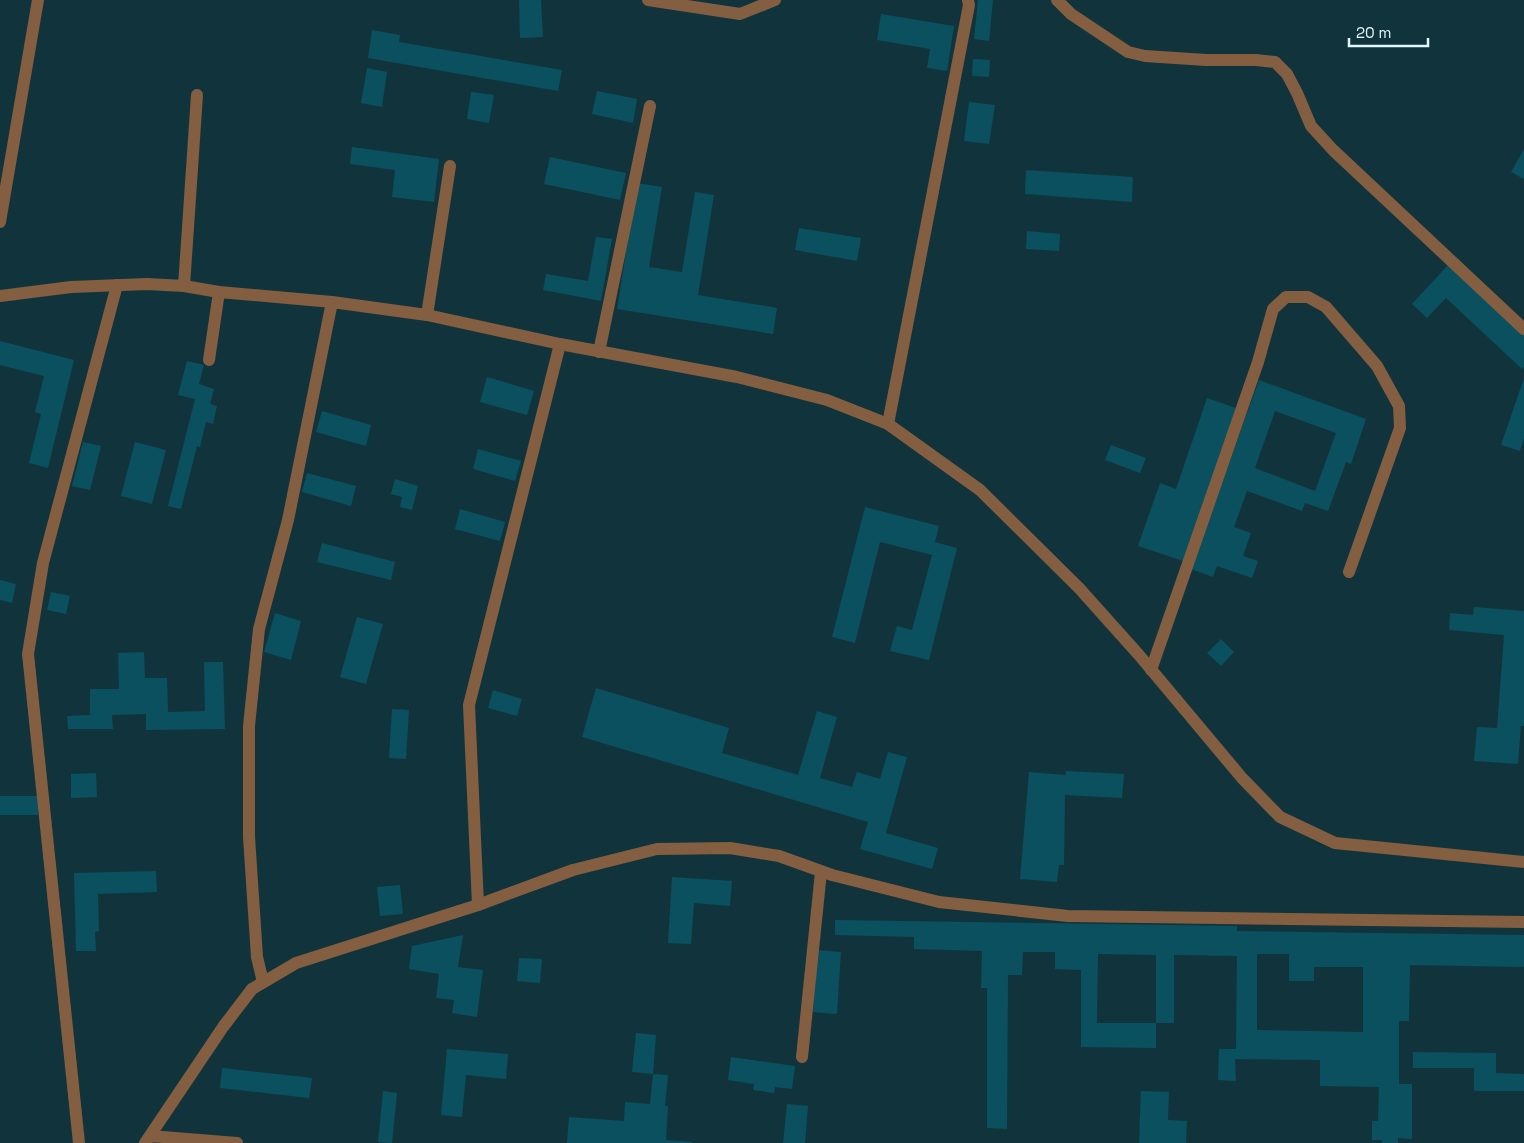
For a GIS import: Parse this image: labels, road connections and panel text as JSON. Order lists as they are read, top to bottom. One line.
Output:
{"scale_bar":"20 m"}
